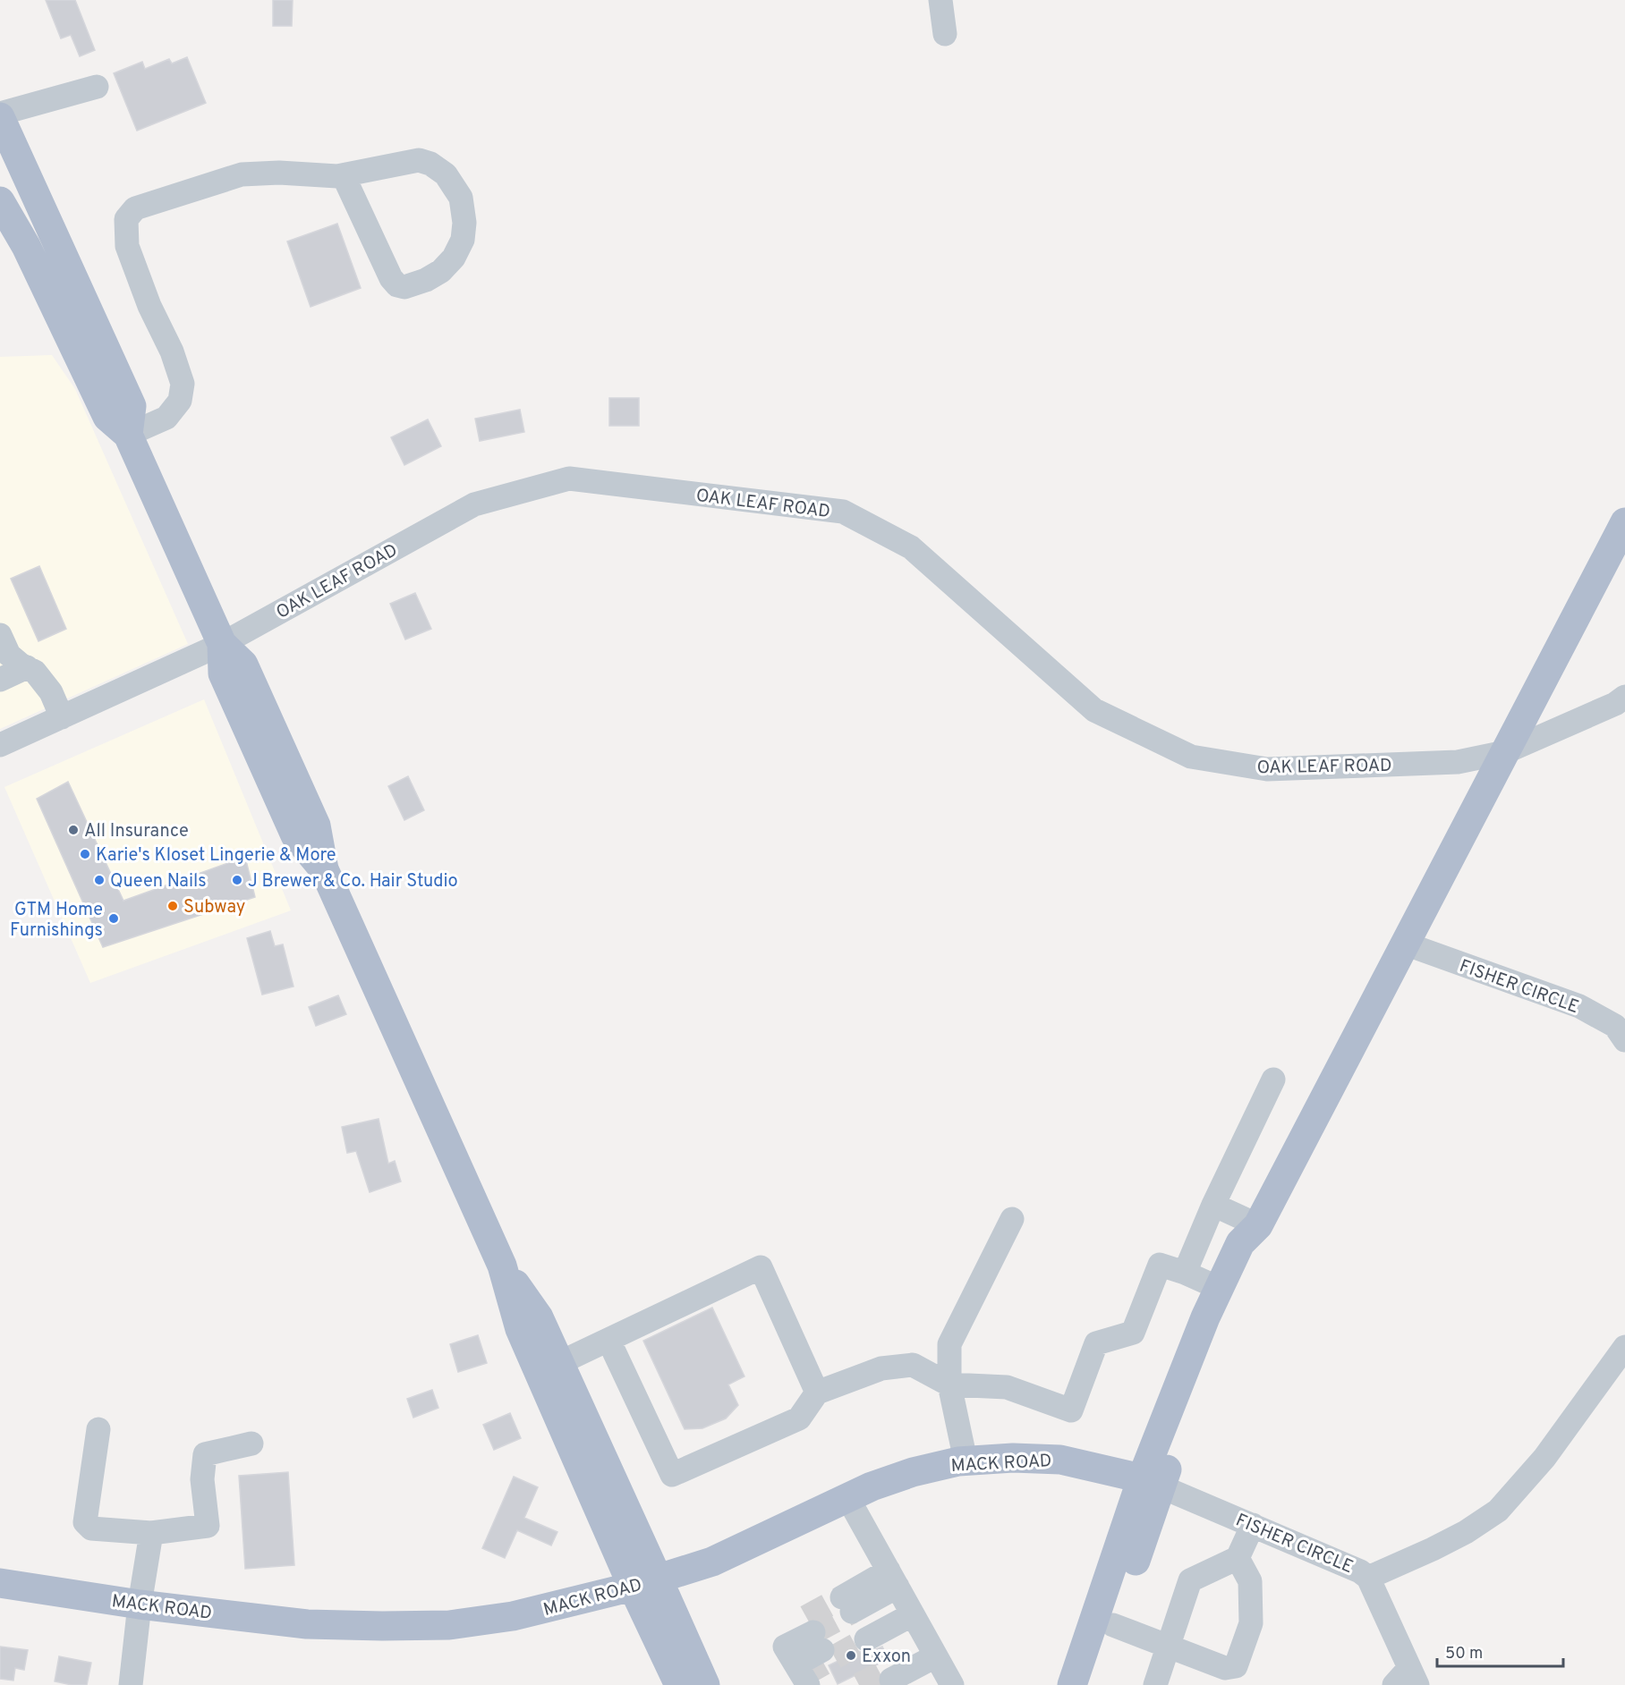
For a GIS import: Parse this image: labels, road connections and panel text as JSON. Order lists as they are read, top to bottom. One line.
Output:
{"streets":{"main road":["MACK ROAD"],"street":["OAK LEAF ROAD","FISHER CIRCLE"]},"crossings":[["FISHER CIRCLE","MACK ROAD"]],"places":["All Insurance","Karie's Kloset Lingerie & More","Queen Nails","J Brewer & Co. Hair Studio","Subway","GTM Home Furnishings","Exxon"],"scale_bar":"50 m"}
